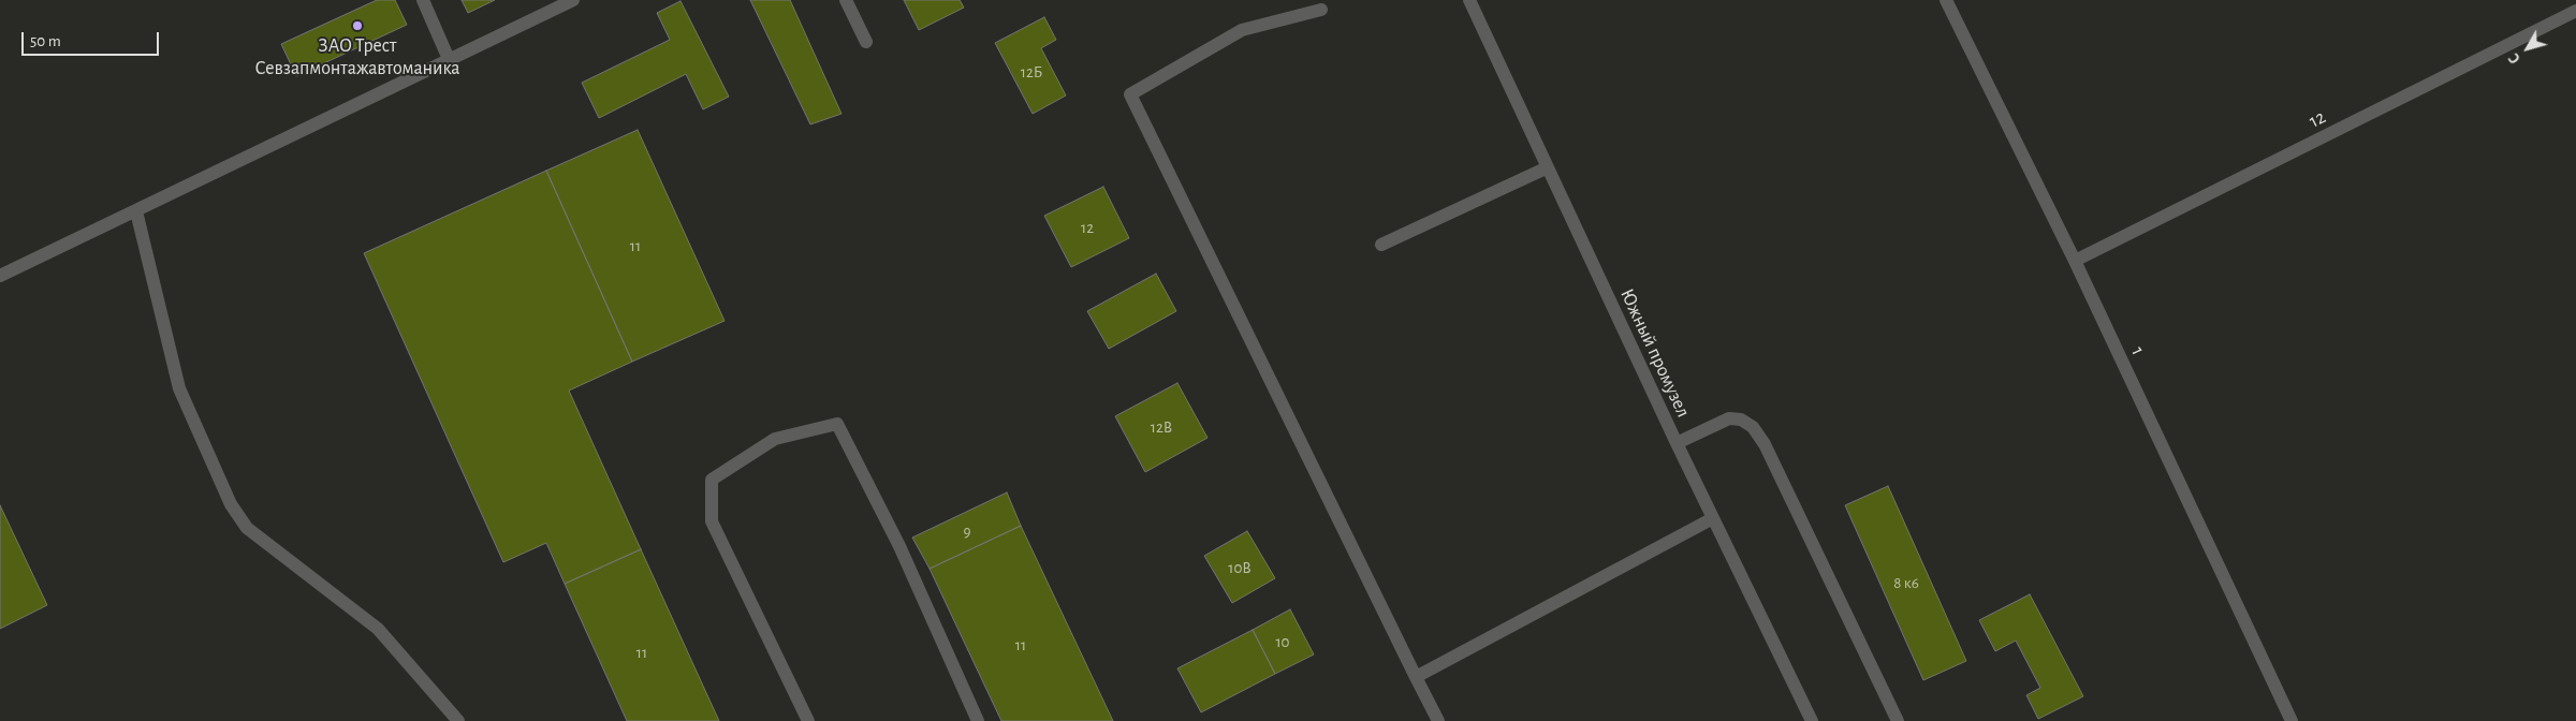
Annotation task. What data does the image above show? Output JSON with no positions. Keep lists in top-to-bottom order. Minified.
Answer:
{"streets":{"street":["12","1","Южный промузел"]},"crossings":[["12","1"]],"places":["ЗАО Трест Севзапмонтажавтоманика"],"house_numbers":["12Б","12","11","12В","9","10В","8 к6","10","11","11"],"scale_bar":"50 m","north":"bottom left"}
